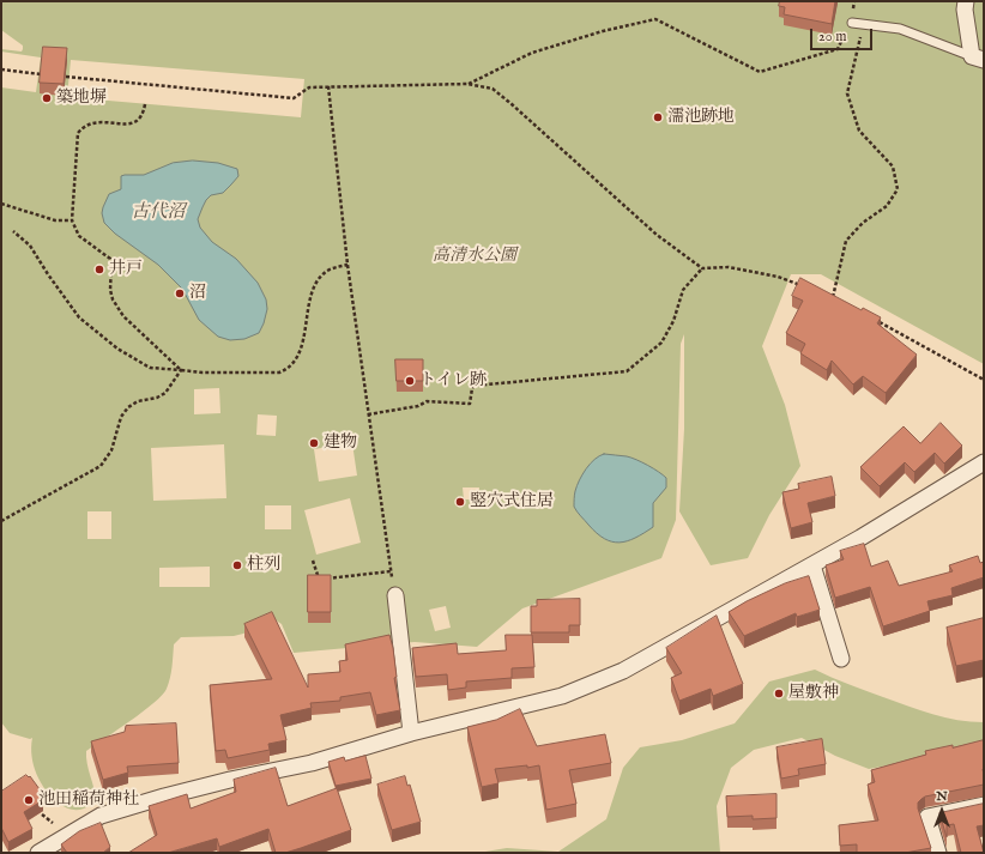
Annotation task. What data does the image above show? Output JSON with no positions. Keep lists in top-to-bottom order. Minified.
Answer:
{"water":["古代沼"],"parks":["高清水公園"],"places":["築地塀","濡池跡地","井戸","沼","トイレ跡","建物","竪穴式住居","柱列","屋敷神","池田稲荷神社"],"scale_bar":"20 m","north":"top"}
